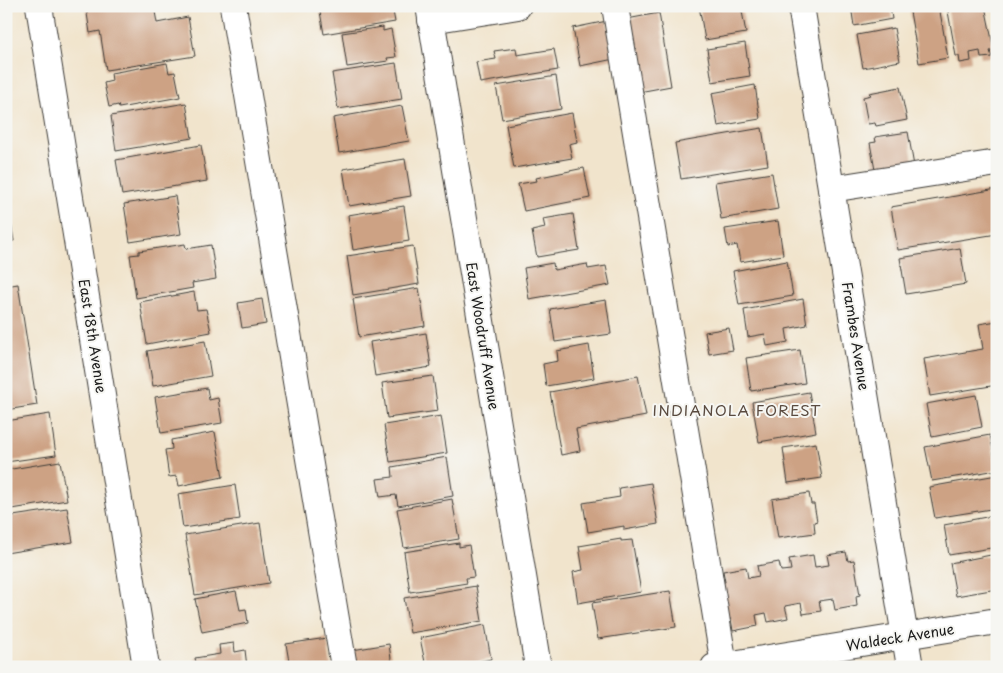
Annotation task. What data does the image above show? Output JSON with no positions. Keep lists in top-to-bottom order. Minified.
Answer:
{"streets":{"street":["East 18th Avenue","East Woodruff Avenue","Frambes Avenue","Waldeck Avenue"]},"crossings":[["Frambes Avenue","Waldeck Avenue"]],"districts":["INDIANOLA FOREST"]}
